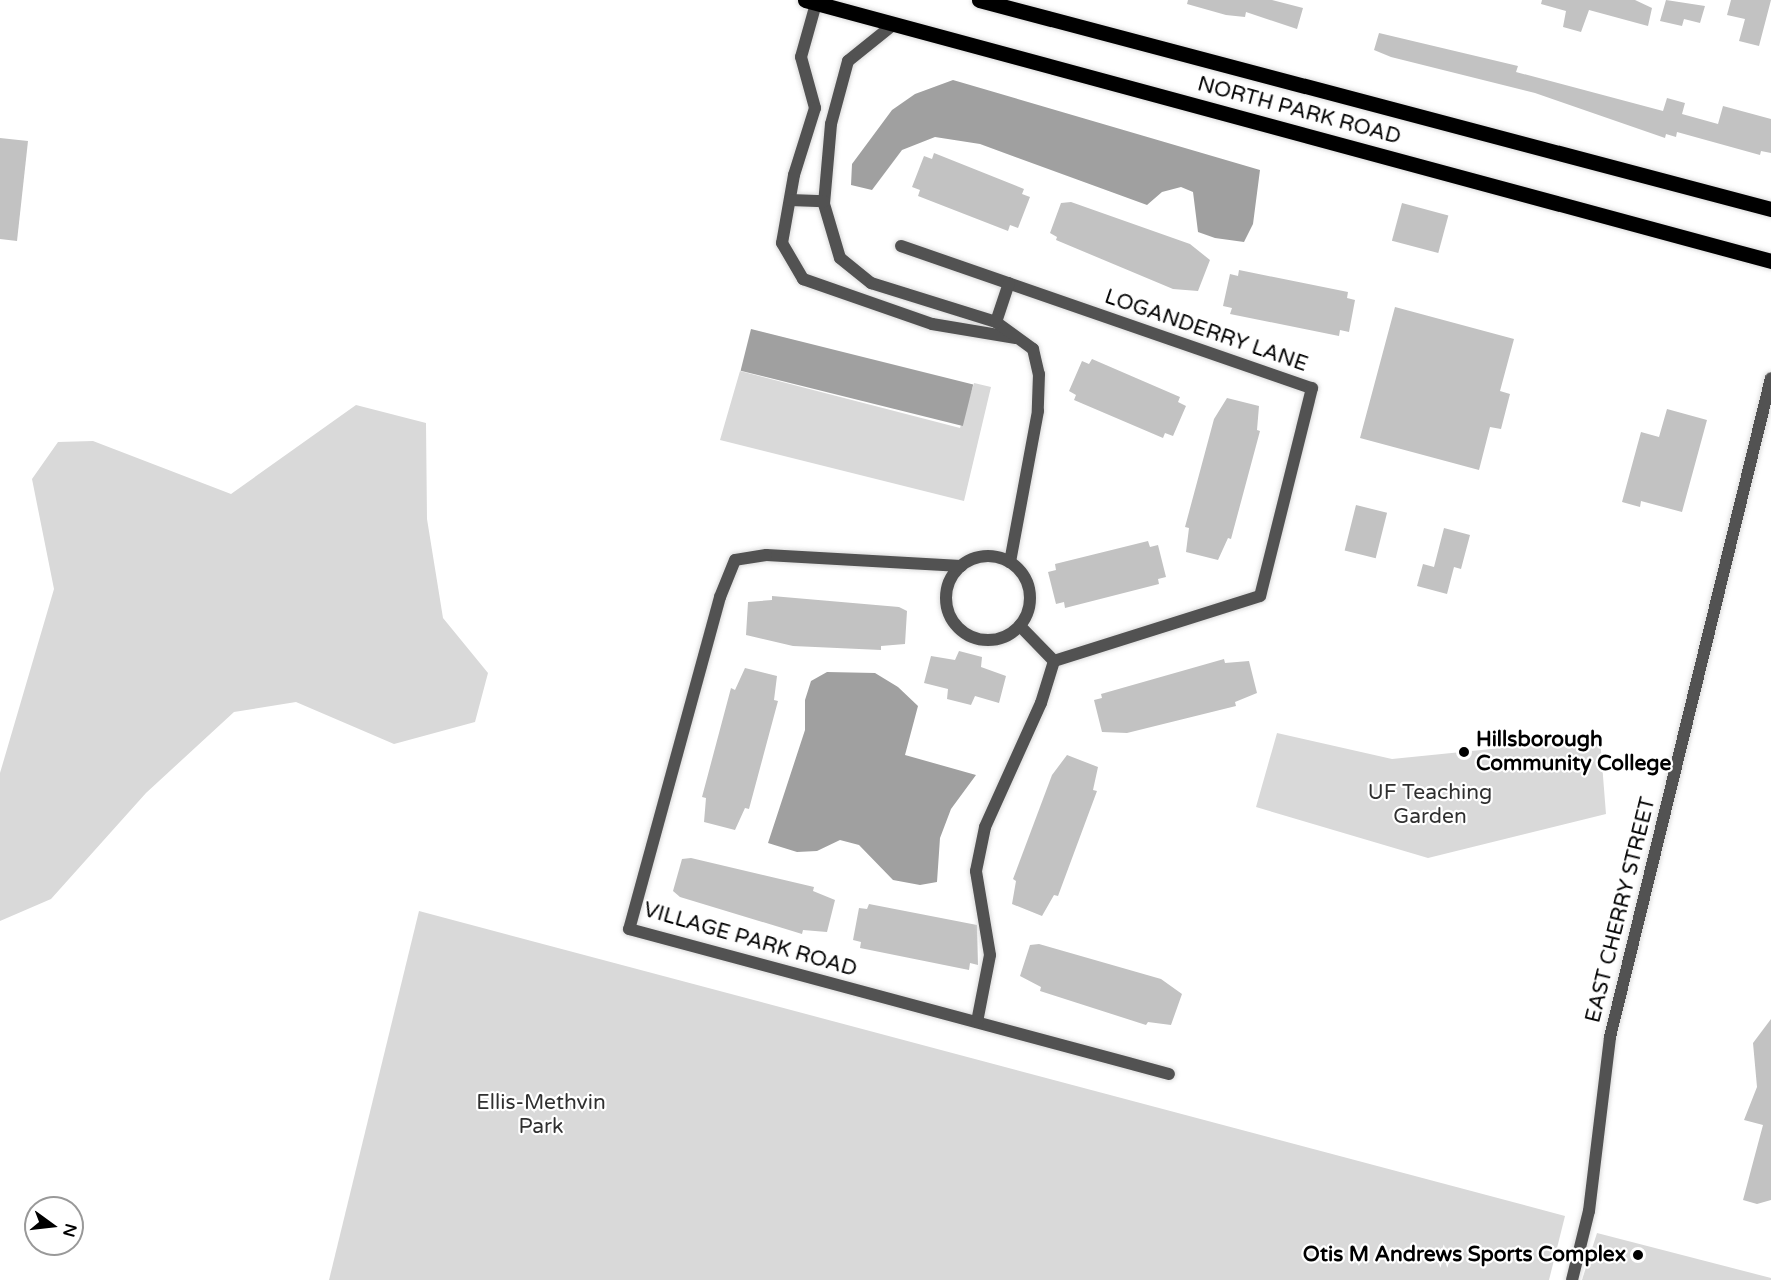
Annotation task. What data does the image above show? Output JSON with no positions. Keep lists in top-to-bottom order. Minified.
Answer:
{"streets":{"main road":["NORTH PARK ROAD"],"street":["LOGANDERRY LANE","EAST CHERRY STREET","VILLAGE PARK ROAD"]},"parks":["UF Teaching Garden","Ellis-Methvin Park"],"places":["Hillsborough Community College","Otis M Andrews Sports Complex"],"north":"right"}
